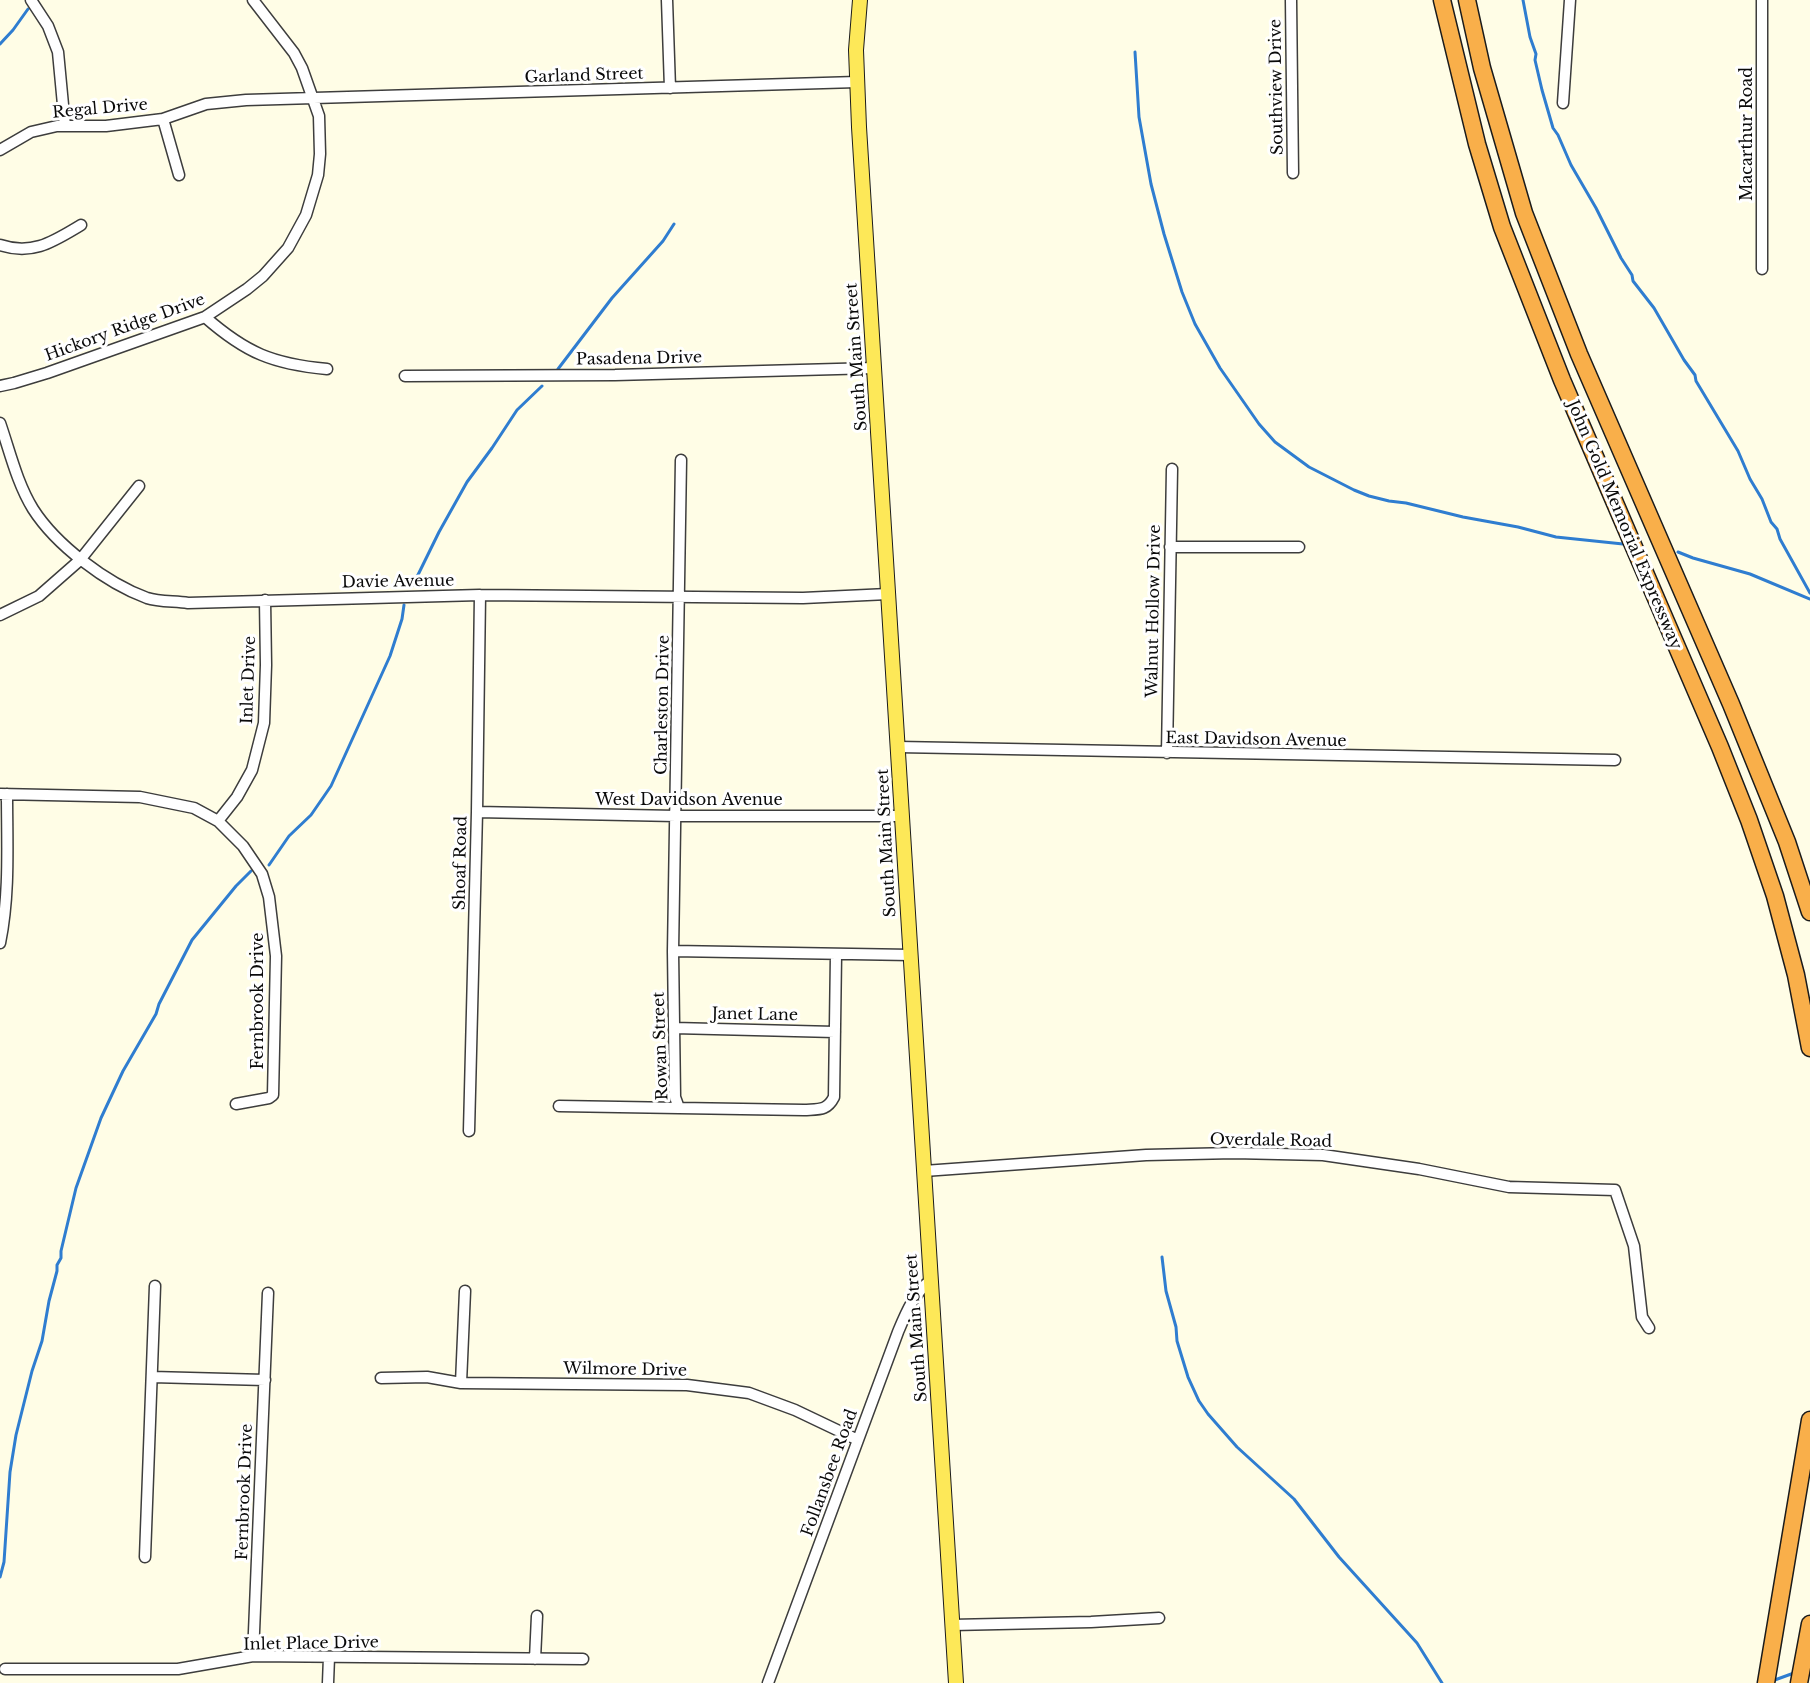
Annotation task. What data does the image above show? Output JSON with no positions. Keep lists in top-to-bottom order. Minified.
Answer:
{"streets":{"highway":["John Gold Memorial Expressway"],"main road":["South Main Street"],"street":["Garland Street","Southview Drive","Regal Drive","Macarthur Road","Hickory Ridge Drive","Pasadena Drive","Davie Avenue","Walnut Hollow Drive","Inlet Drive","Charleston Drive","East Davidson Avenue","West Davidson Avenue","Shoaf Road","Fernbrook Drive","Janet Lane","Rowan Street","Overdale Road","Wilmore Drive","Follansbee Road","Inlet Place Drive"]},"crossings":[["Garland Street","Regal Drive"],["Garland Street","Hickory Ridge Drive"],["Garland Street","South Main Street"],["Regal Drive","Hickory Ridge Drive"],["South Main Street","Pasadena Drive"],["South Main Street","Davie Avenue"],["South Main Street","East Davidson Avenue"],["South Main Street","West Davidson Avenue"],["South Main Street","Overdale Road"],["South Main Street","Follansbee Road"],["Davie Avenue","Inlet Drive"],["Davie Avenue","Charleston Drive"],["Davie Avenue","Shoaf Road"],["Walnut Hollow Drive","East Davidson Avenue"],["Inlet Drive","Fernbrook Drive"],["Charleston Drive","West Davidson Avenue"],["Charleston Drive","Rowan Street"],["West Davidson Avenue","Shoaf Road"],["Fernbrook Drive","Inlet Place Drive"],["Janet Lane","Rowan Street"],["Wilmore Drive","Follansbee Road"]]}
